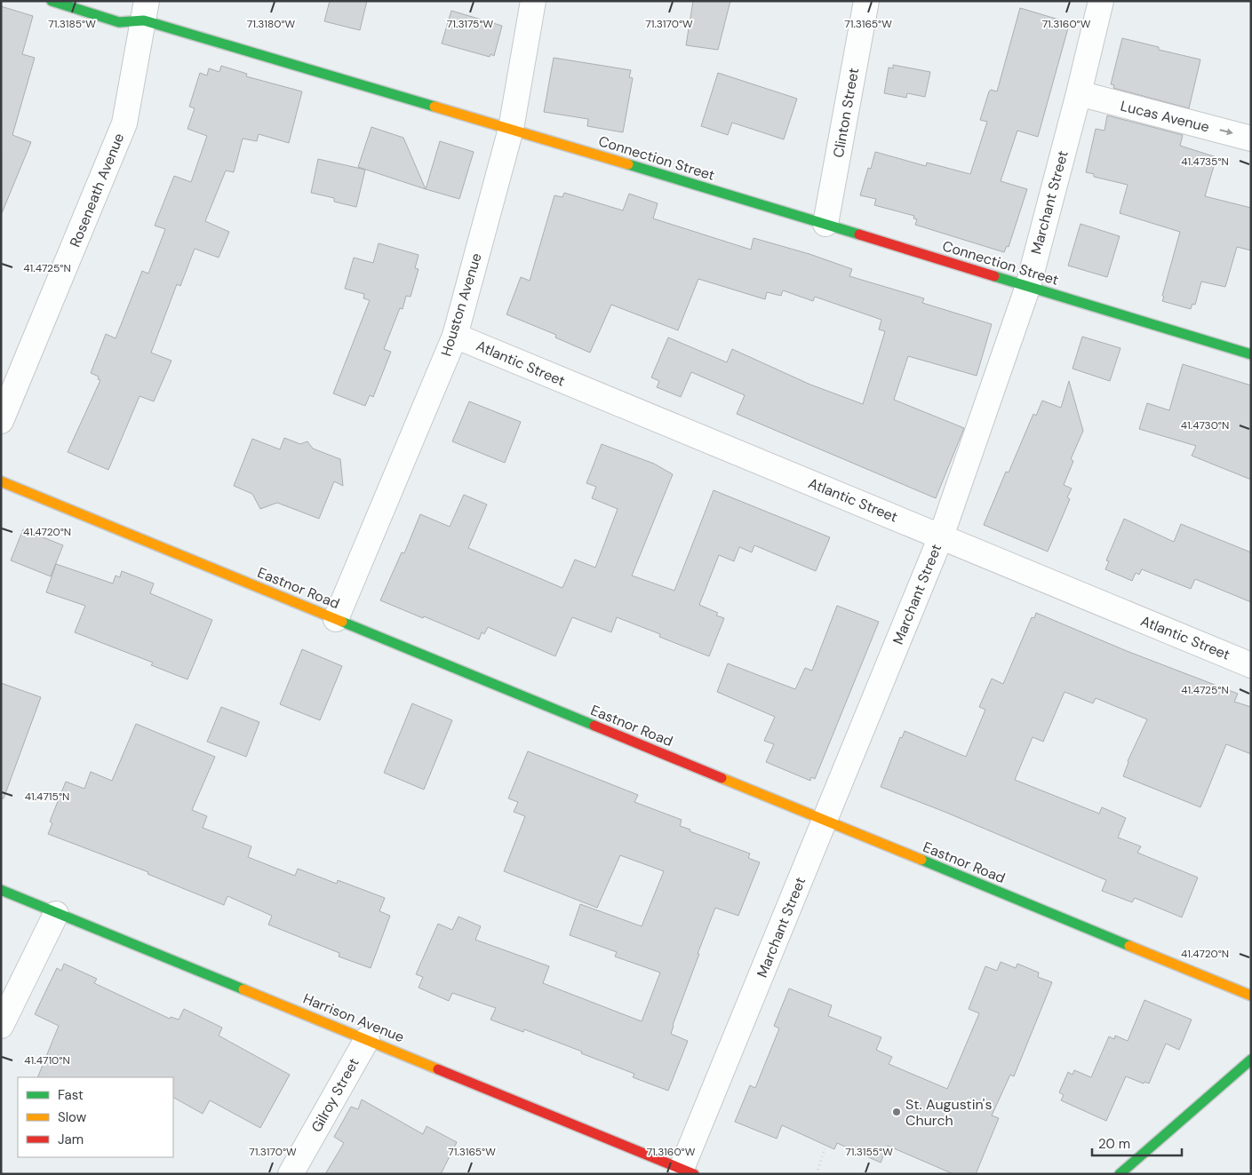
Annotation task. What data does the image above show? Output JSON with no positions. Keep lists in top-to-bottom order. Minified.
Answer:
{"streets":{"street":["Clinton Street","Lucas Avenue","Connection Street","Roseneath Avenue","Marchant Street","Houston Avenue","Atlantic Street","Eastnor Road","Harrison Avenue","Gilroy Street"]},"crossings":[["Clinton Street","Connection Street"],["Lucas Avenue","Marchant Street"],["Connection Street","Roseneath Avenue"],["Connection Street","Marchant Street"],["Connection Street","Houston Avenue"],["Marchant Street","Atlantic Street"],["Marchant Street","Eastnor Road"],["Marchant Street","Harrison Avenue"],["Houston Avenue","Atlantic Street"],["Houston Avenue","Eastnor Road"],["Harrison Avenue","Gilroy Street"]],"one_way":["Lucas Avenue"],"places":["St. Augustin's Church"],"legend":["Fast","Slow","Jam"],"scale_bar":"20 m","coordinates":["71.3180°W","71.3185°W","71.3175°W","71.3170°W","71.3165°W","71.3160°W","41.4735°N","41.4725°N","41.4730°N","41.4720°N","41.4715°N","41.4710°N","71.3155°W"]}
